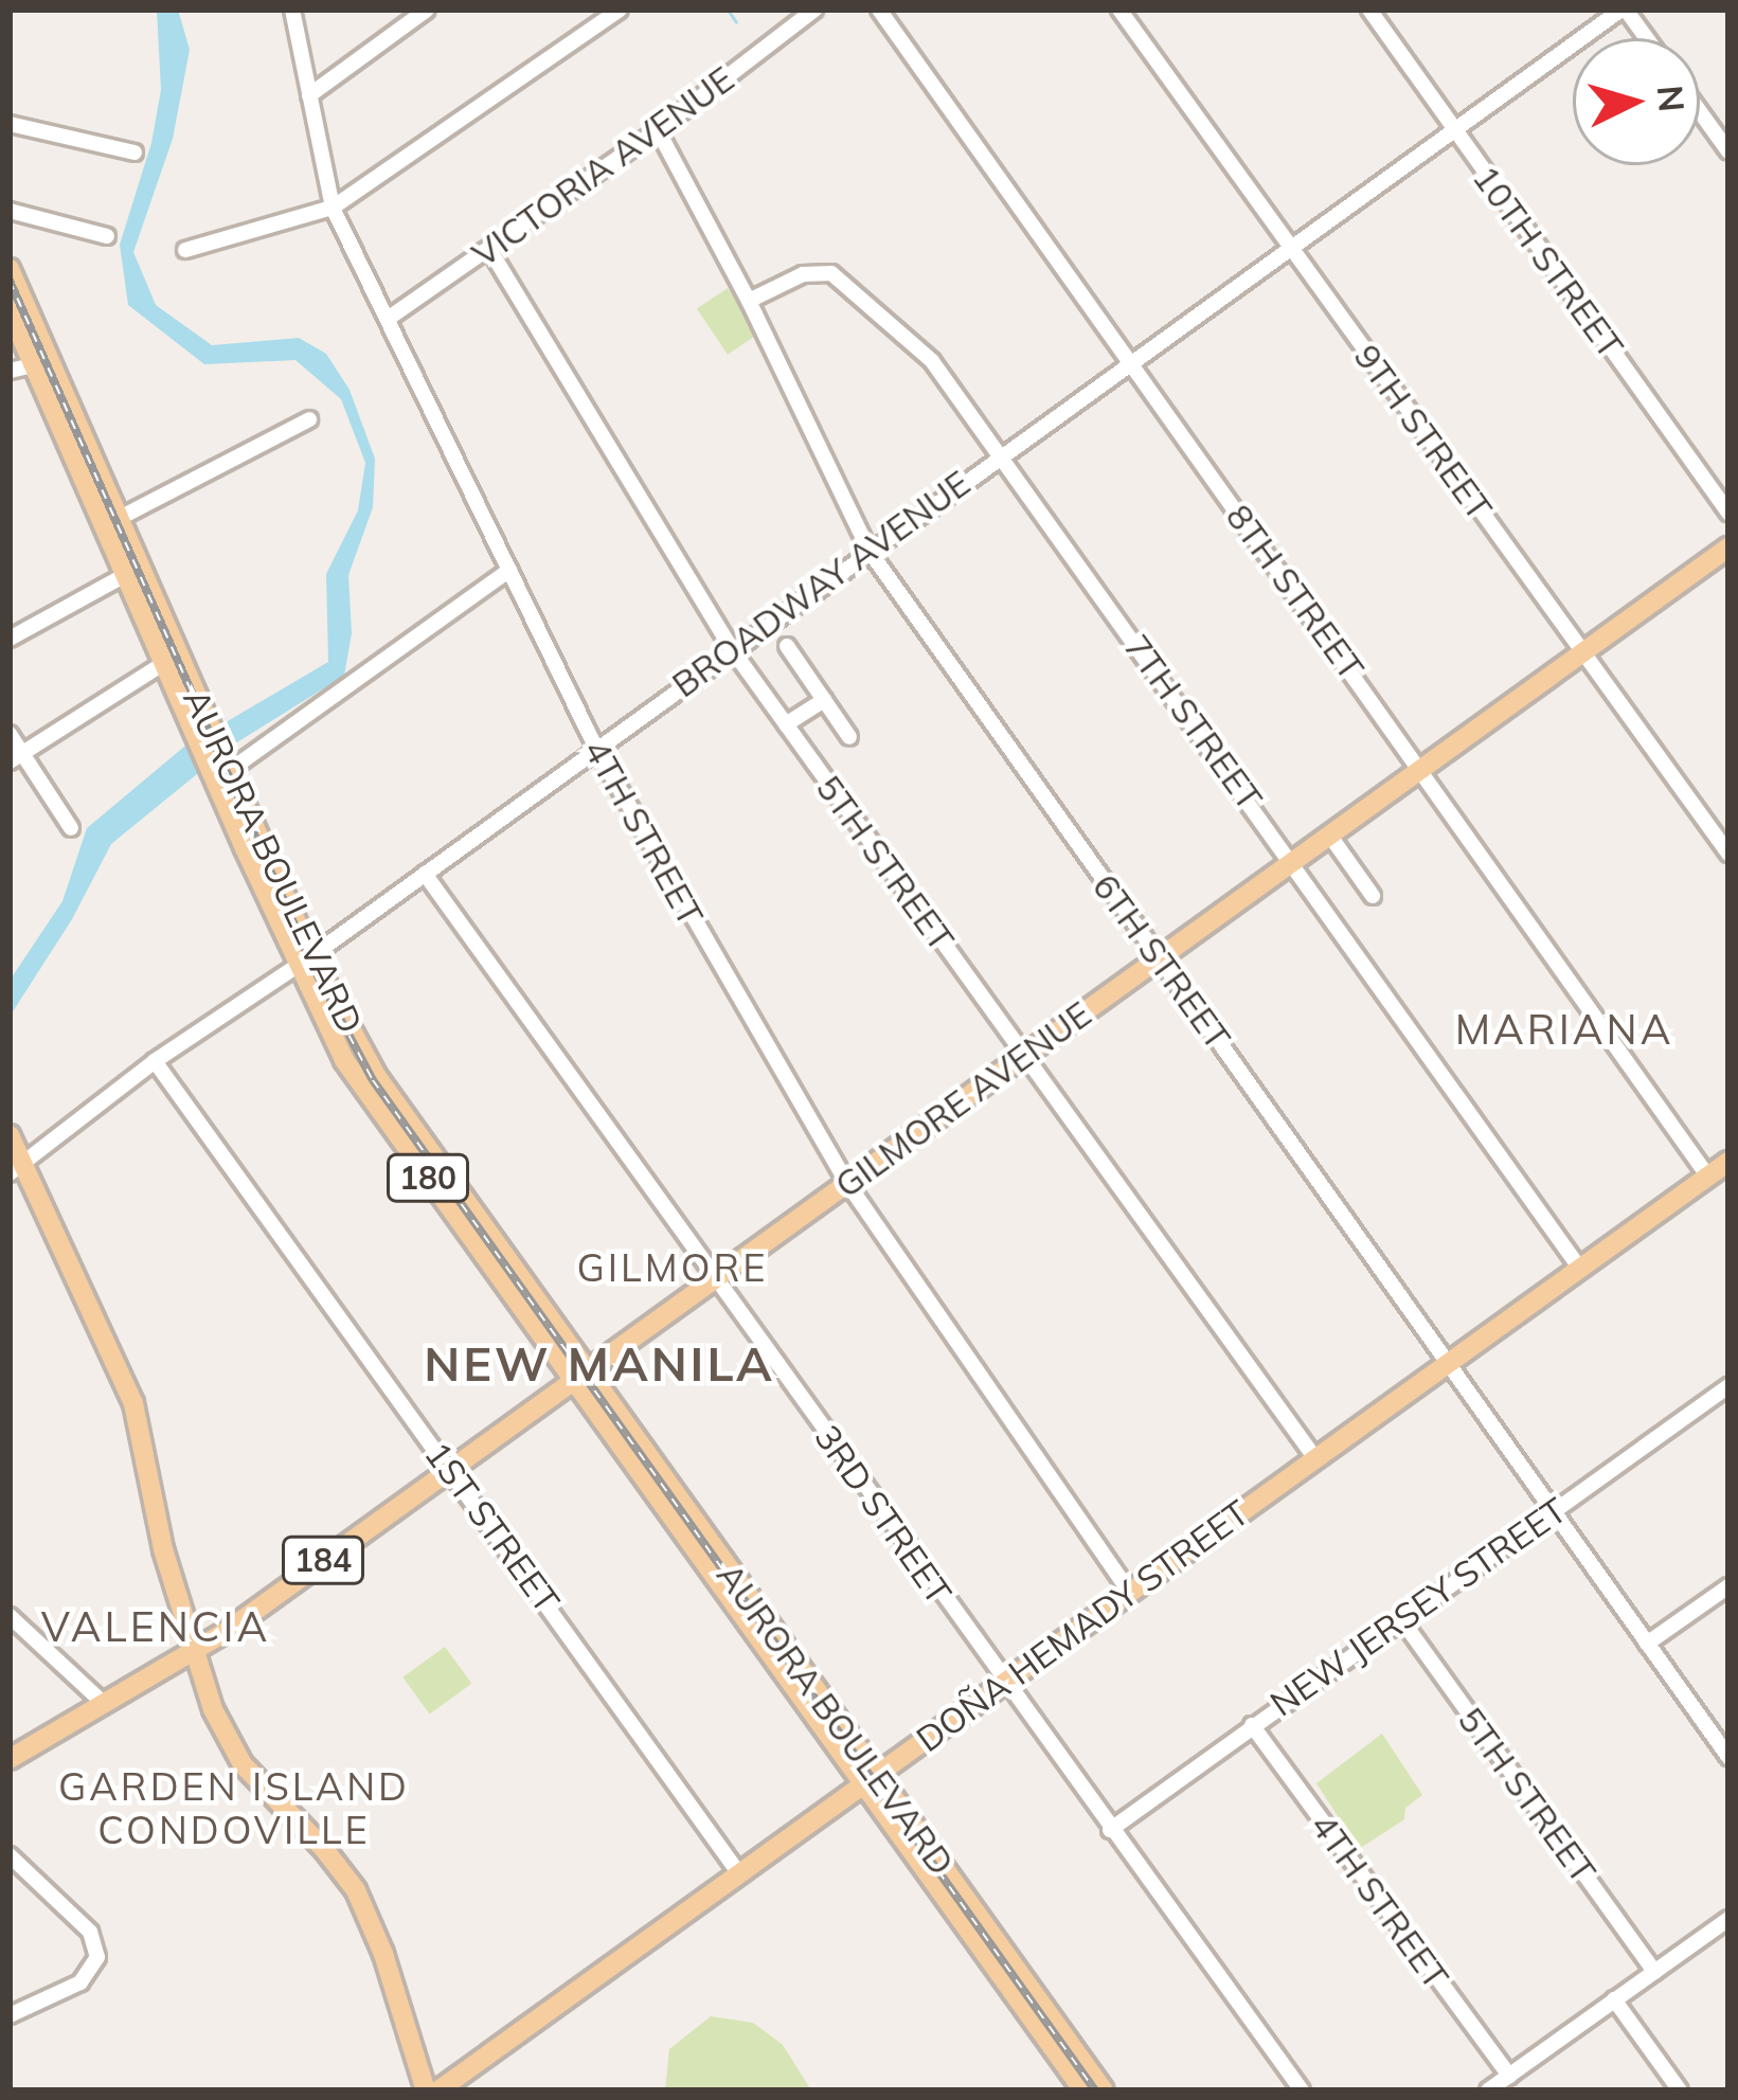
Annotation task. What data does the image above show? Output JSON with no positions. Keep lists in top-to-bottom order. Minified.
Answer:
{"streets":{"main road":["AURORA BOULEVARD","GILMORE AVENUE","180","184","DOÑA HEMADY STREET"],"street":["VICTORIA AVENUE","10TH STREET","9TH STREET","BROADWAY AVENUE","8TH STREET","7TH STREET","4TH STREET","5TH STREET","6TH STREET","3RD STREET","1ST STREET","NEW JERSEY STREET"]},"crossings":[["VICTORIA AVENUE","4TH STREET"],["VICTORIA AVENUE","5TH STREET"],["VICTORIA AVENUE","6TH STREET"],["10TH STREET","BROADWAY AVENUE"],["9TH STREET","BROADWAY AVENUE"],["9TH STREET","GILMORE AVENUE"],["BROADWAY AVENUE","8TH STREET"],["BROADWAY AVENUE","7TH STREET"],["BROADWAY AVENUE","4TH STREET"],["BROADWAY AVENUE","AURORA BOULEVARD"],["BROADWAY AVENUE","5TH STREET"],["BROADWAY AVENUE","6TH STREET"],["BROADWAY AVENUE","3RD STREET"],["BROADWAY AVENUE","1ST STREET"],["8TH STREET","GILMORE AVENUE"],["8TH STREET","DOÑA HEMADY STREET"],["7TH STREET","6TH STREET"],["7TH STREET","GILMORE AVENUE"],["7TH STREET","DOÑA HEMADY STREET"],["4TH STREET","GILMORE AVENUE"],["4TH STREET","NEW JERSEY STREET"],["4TH STREET","DOÑA HEMADY STREET"],["AURORA BOULEVARD","GILMORE AVENUE"],["AURORA BOULEVARD","DOÑA HEMADY STREET"],["5TH STREET","GILMORE AVENUE"],["5TH STREET","NEW JERSEY STREET"],["5TH STREET","DOÑA HEMADY STREET"],["6TH STREET","GILMORE AVENUE"],["6TH STREET","NEW JERSEY STREET"],["6TH STREET","DOÑA HEMADY STREET"],["GILMORE AVENUE","3RD STREET"],["GILMORE AVENUE","1ST STREET"],["GILMORE AVENUE","184"],["3RD STREET","NEW JERSEY STREET"],["3RD STREET","DOÑA HEMADY STREET"],["1ST STREET","DOÑA HEMADY STREET"]],"districts":["MARIANA","GILMORE","NEW MANILA","VALENCIA","GARDEN ISLAND CONDOVILLE"],"north":"right"}
